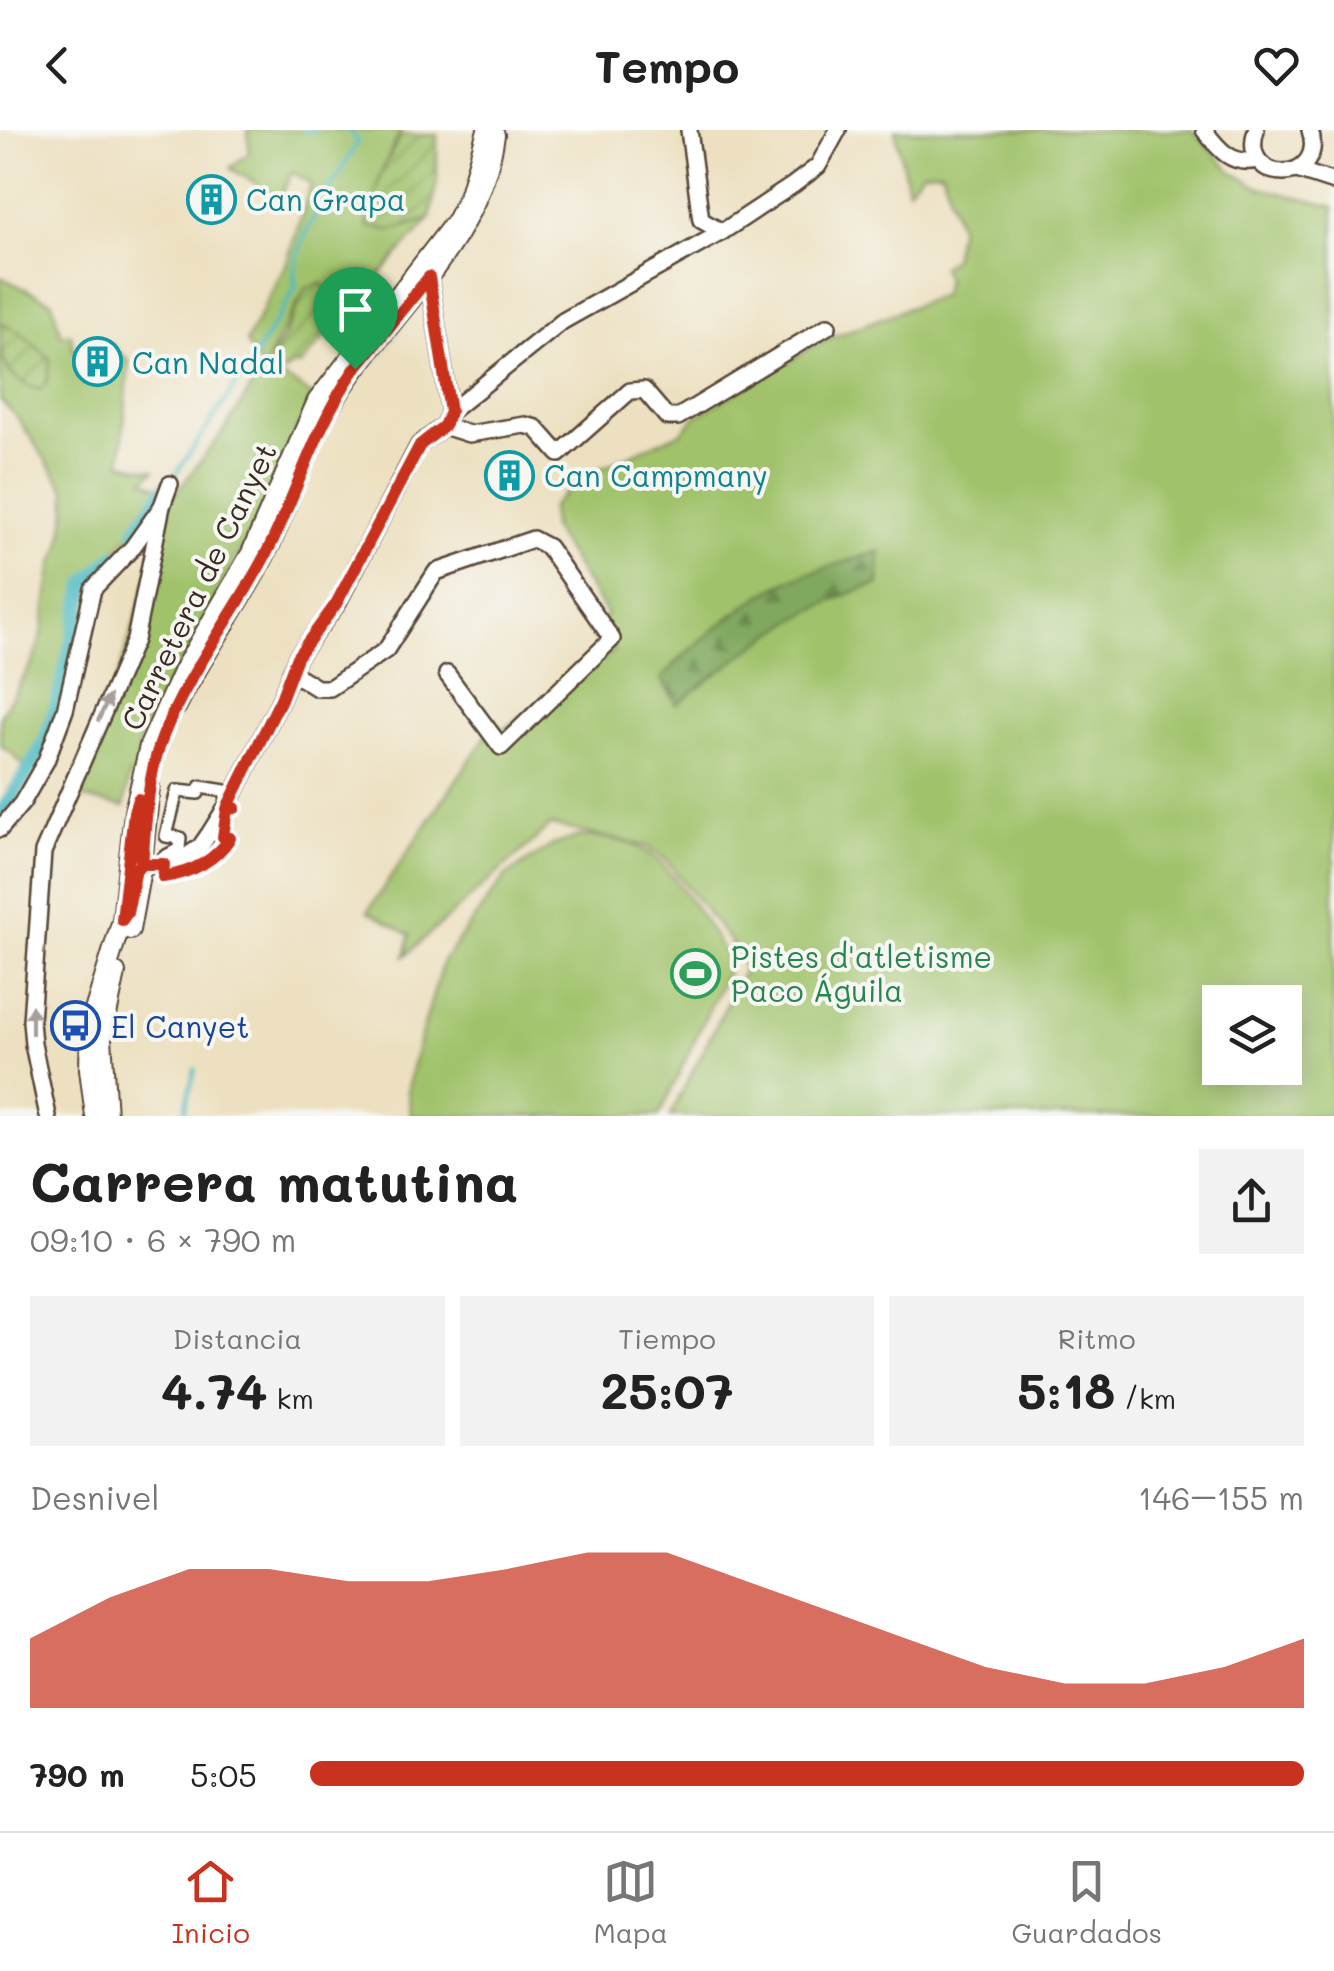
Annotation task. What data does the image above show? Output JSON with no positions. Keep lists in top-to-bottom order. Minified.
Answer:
{"streets":{"street":["Carretera de Canyet"]},"places":{"building":["Can Grapa","Can Nadal","Can Campmany"],"sports":["Pistes d'atletisme Paco Águila"],"bus stop":["El Canyet"]},"page":{"header":"Tempo","heading":["Carrera matutina","09:10 · 6 × 790 m"],"stats":[["Distancia","4.74 km"],["Tiempo","25:07"],["Ritmo","5:18 /km"]],"chart":["Desnivel","146–155 m"],"list":[{"name":"790 m","note":"5:05"}],"tabs":["Inicio","Mapa","Guardados"]}}
